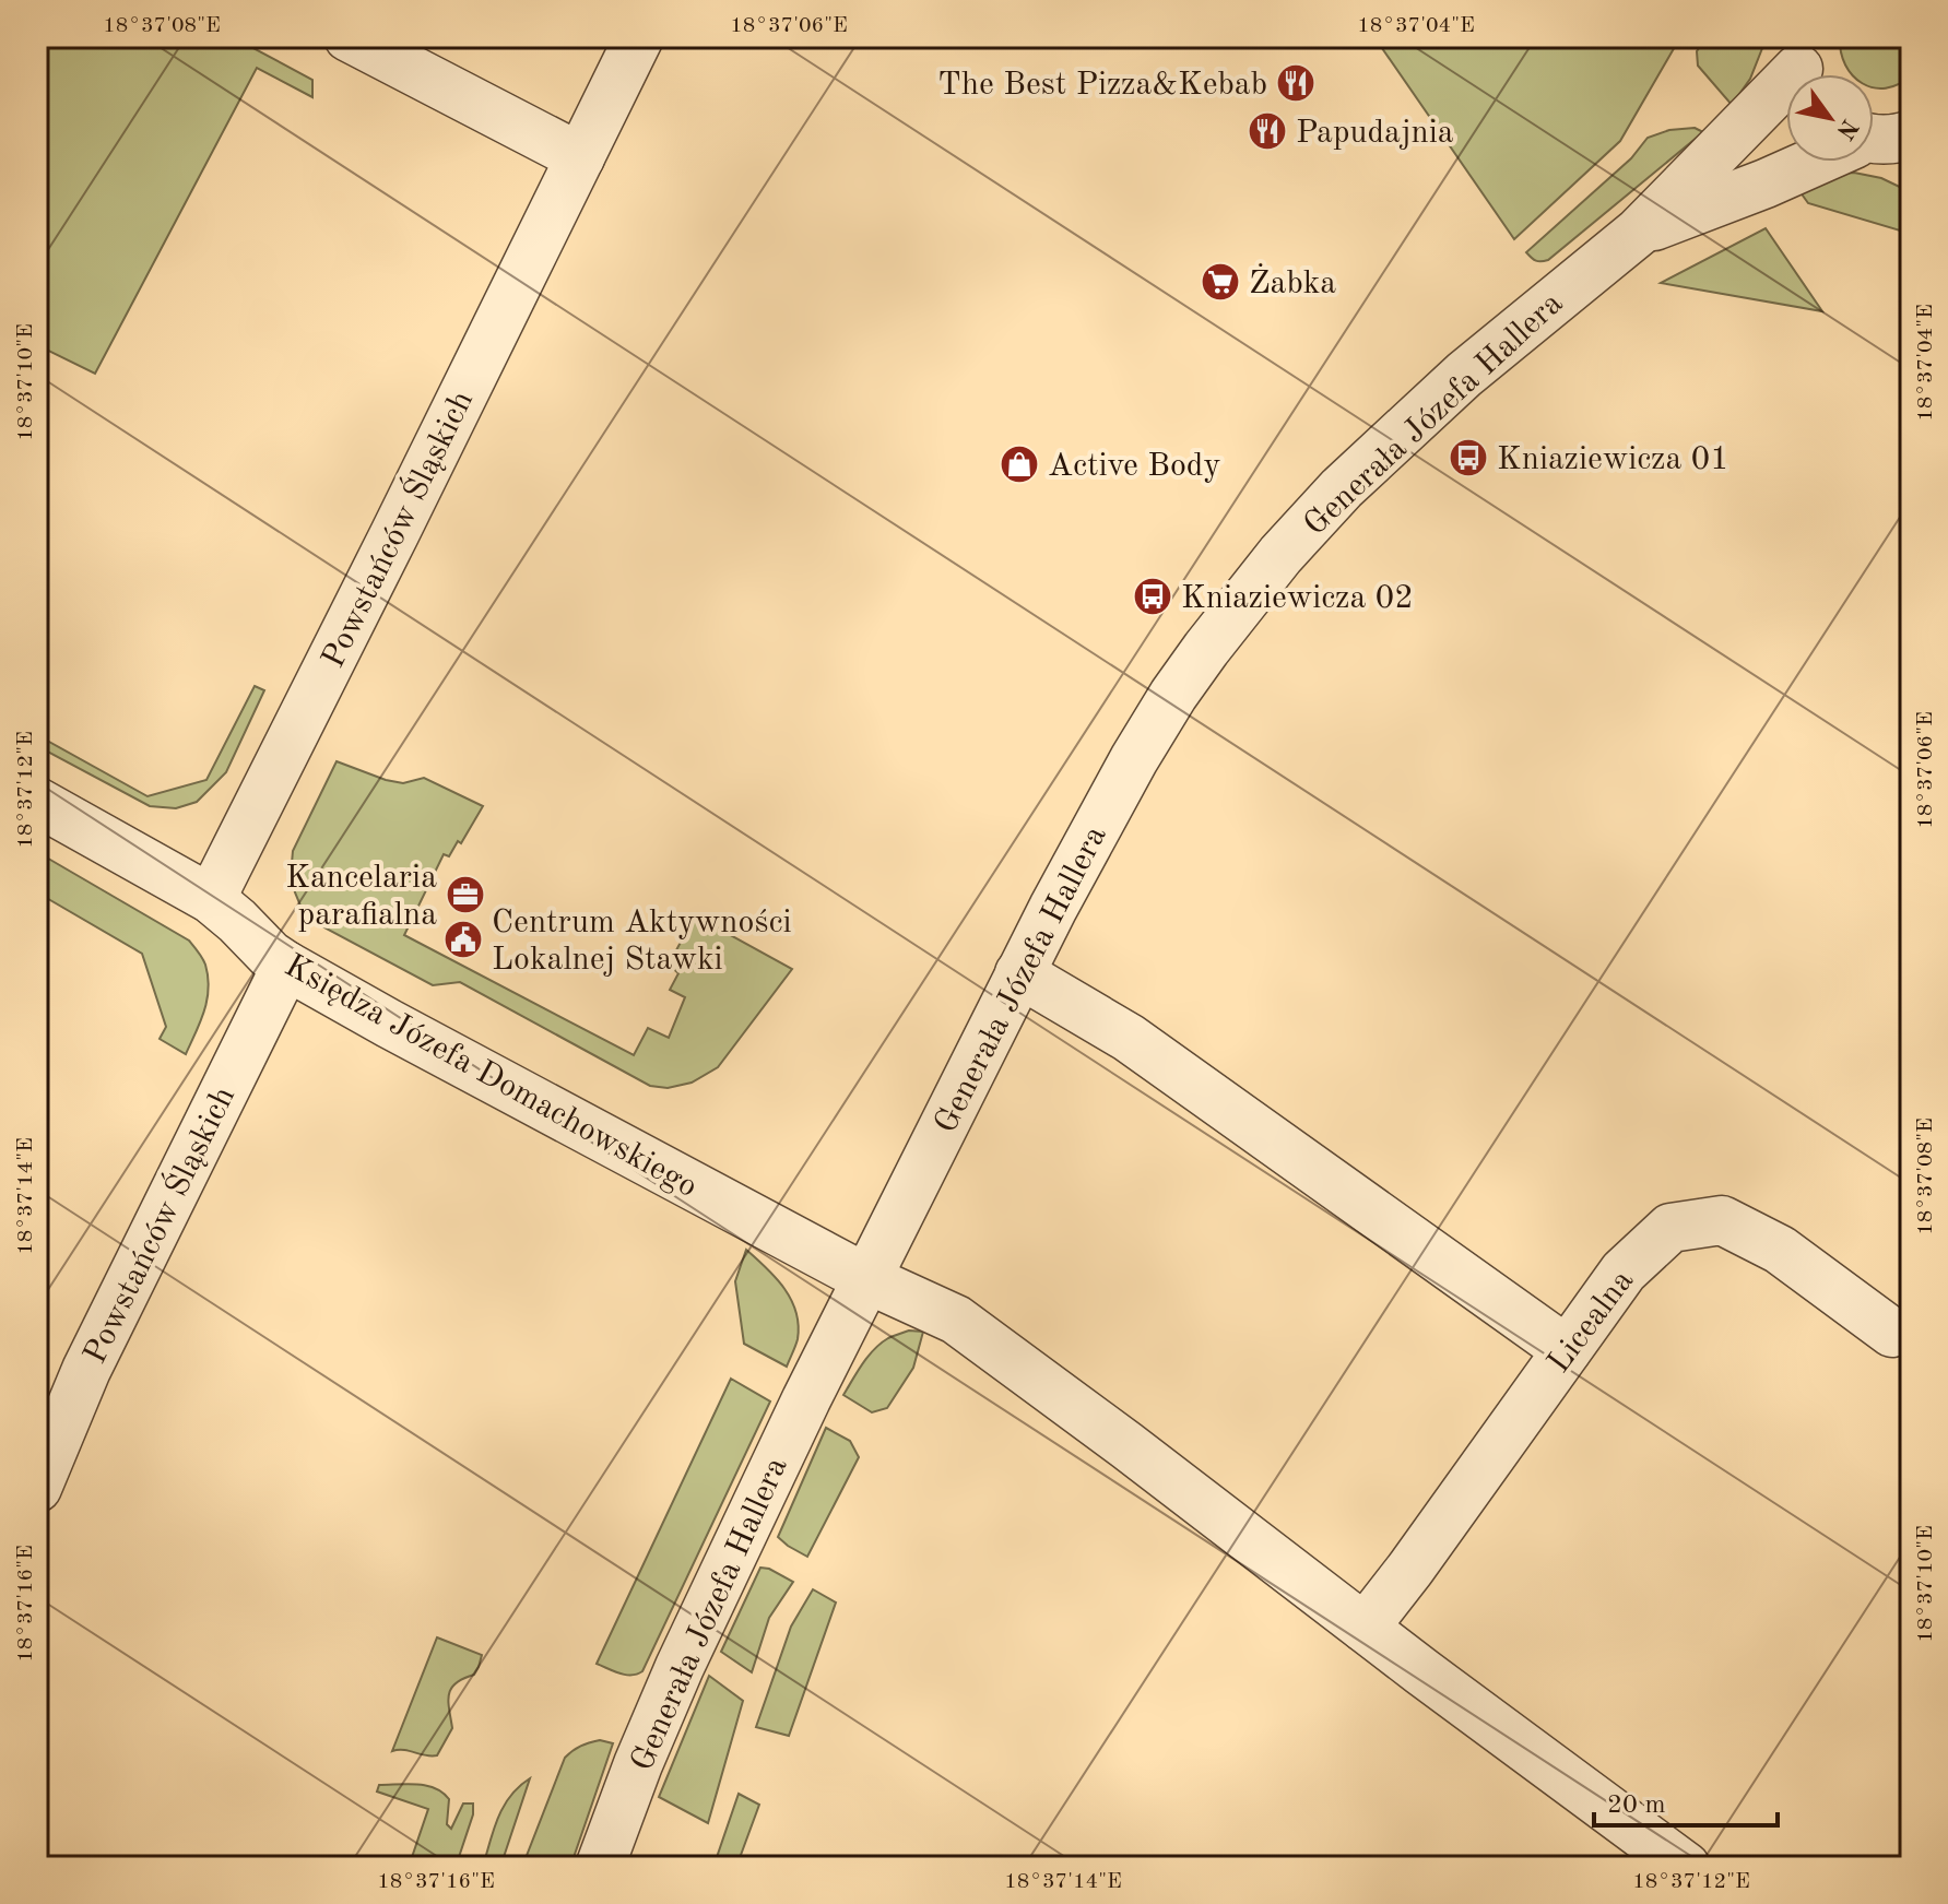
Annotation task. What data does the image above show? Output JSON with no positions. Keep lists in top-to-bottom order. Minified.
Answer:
{"streets":{"street":["Generała Józefa Hallera","Powstańców Śląskich","Księdza Józefa Domachowskiego","Licealna"]},"crossings":[["Generała Józefa Hallera","Księdza Józefa Domachowskiego"],["Powstańców Śląskich","Księdza Józefa Domachowskiego"]],"places":{"restaurant":["The Best Pizza&Kebab","Papudajnia"],"supermarket":["Żabka"],"bus stop":["Kniaziewicza 01","Kniaziewicza 02"],"shop":["Active Body"],"office":["Kancelaria parafialna"],"public building":["Centrum Aktywności Lokalnej Stawki"]},"scale_bar":"20 m","north":"bottom right","coordinates":["18°37'08\"E","18°37'06\"E","18°37'04\"E","18°37'10\"E","18°37'12\"E","18°37'14\"E","18°37'16\"E"]}
